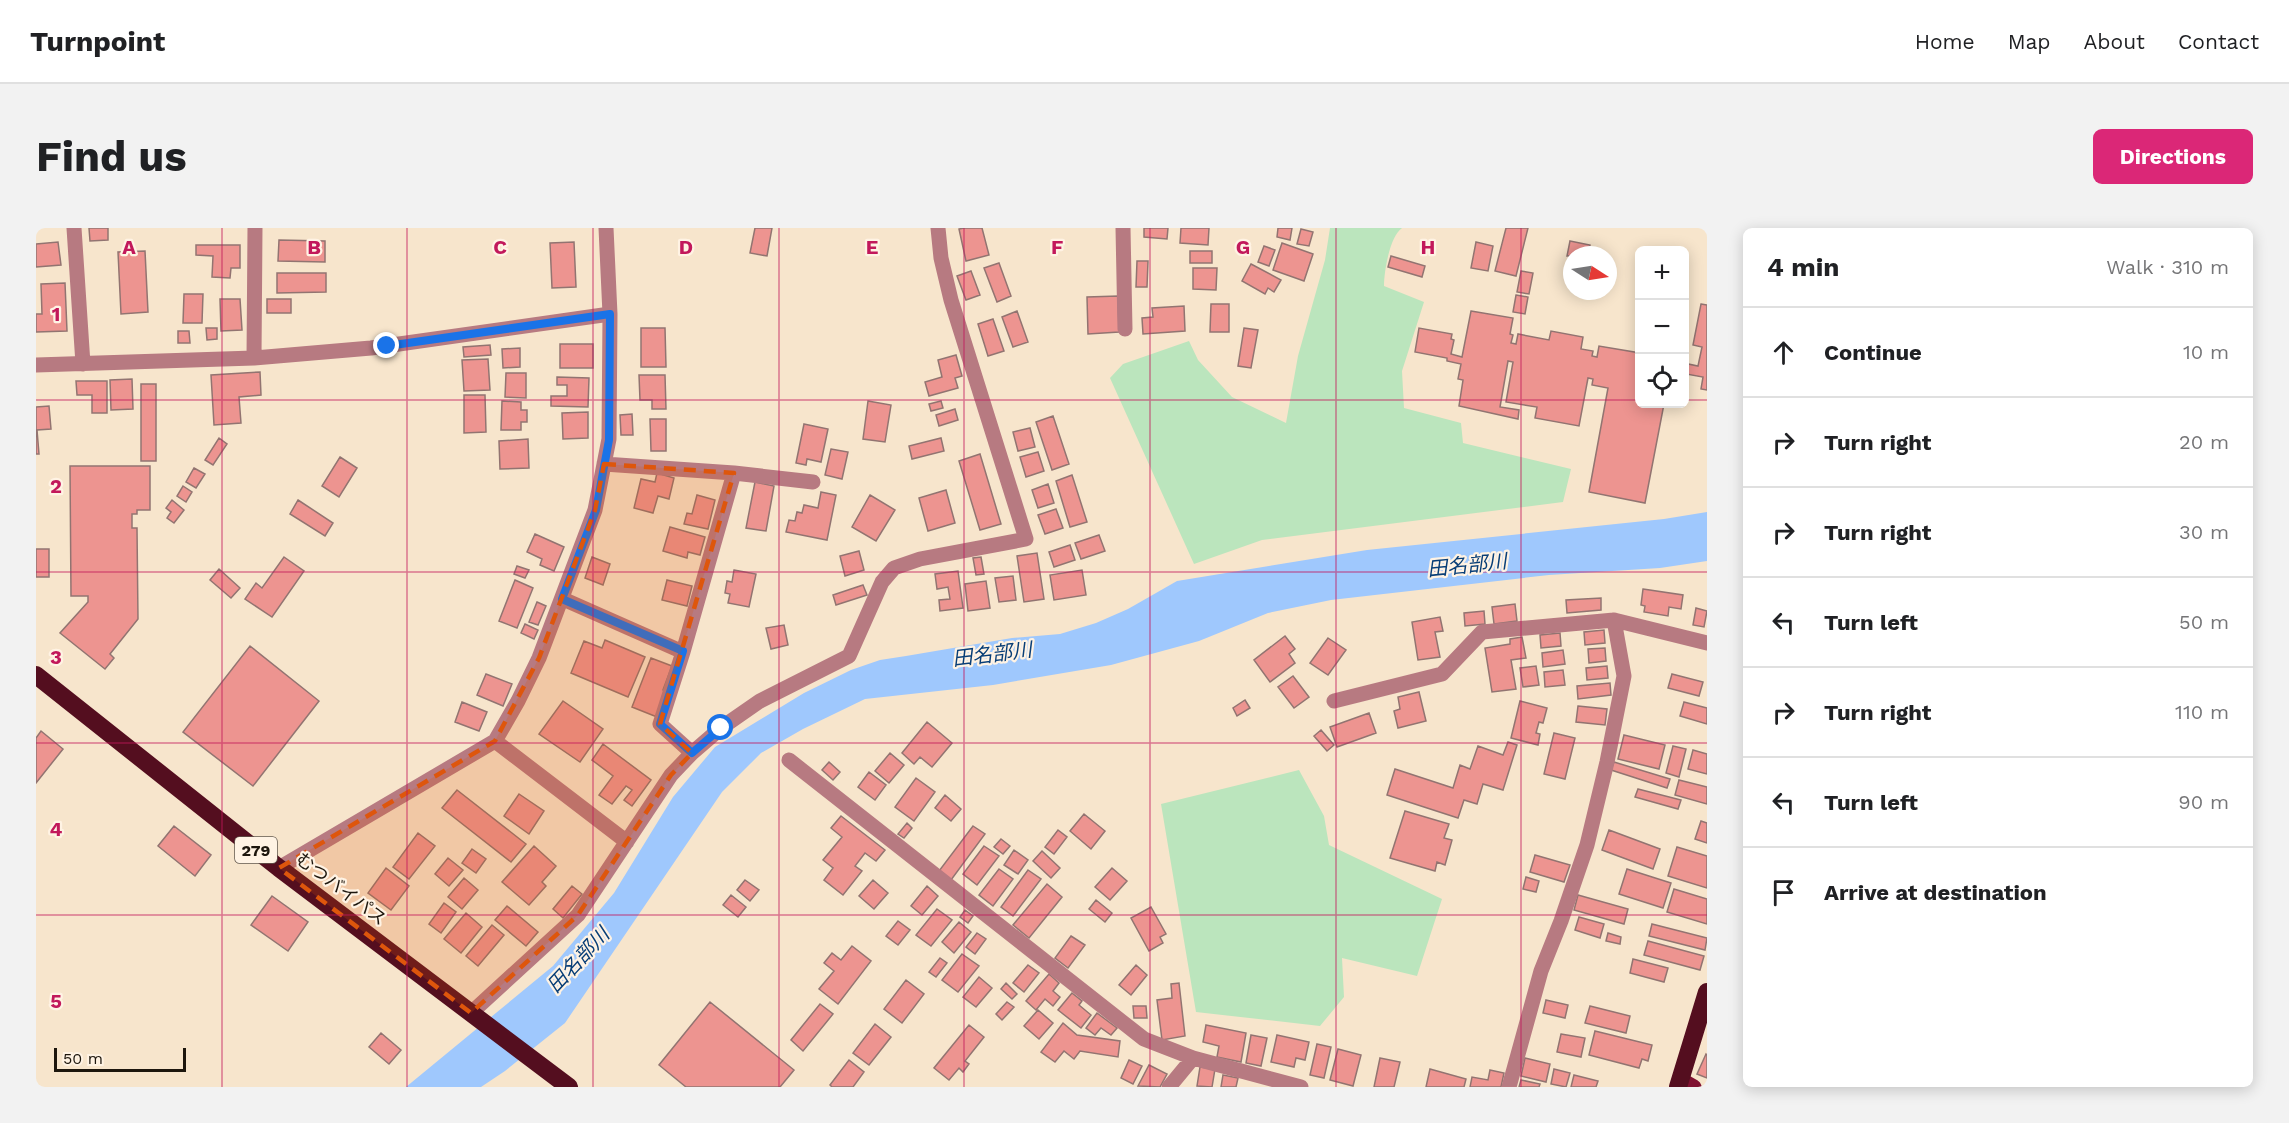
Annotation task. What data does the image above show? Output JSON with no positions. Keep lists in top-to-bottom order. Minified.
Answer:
{"streets":{"highway":["279","むつバイパス"]},"water":["田名部川"],"scale_bar":"50 m","north":"right","page":{"header":"Turnpoint","nav":["Home","Map","About","Contact"],"buttons":"Directions","title":"Find us","heading":["4 min","Walk · 310 m"],"map_buttons":["+","−"],"list":[["Continue","10 m"],["Turn right","20 m"],["Turn right","30 m"],["Turn left","50 m"],["Turn right","110 m"],["Turn left","90 m"],"Arrive at destination"],"scale":"50 m"},"grid":{"columns":["A","B","C","D","E","F","G","H"],"rows":["1","2","3","4","5"]}}
